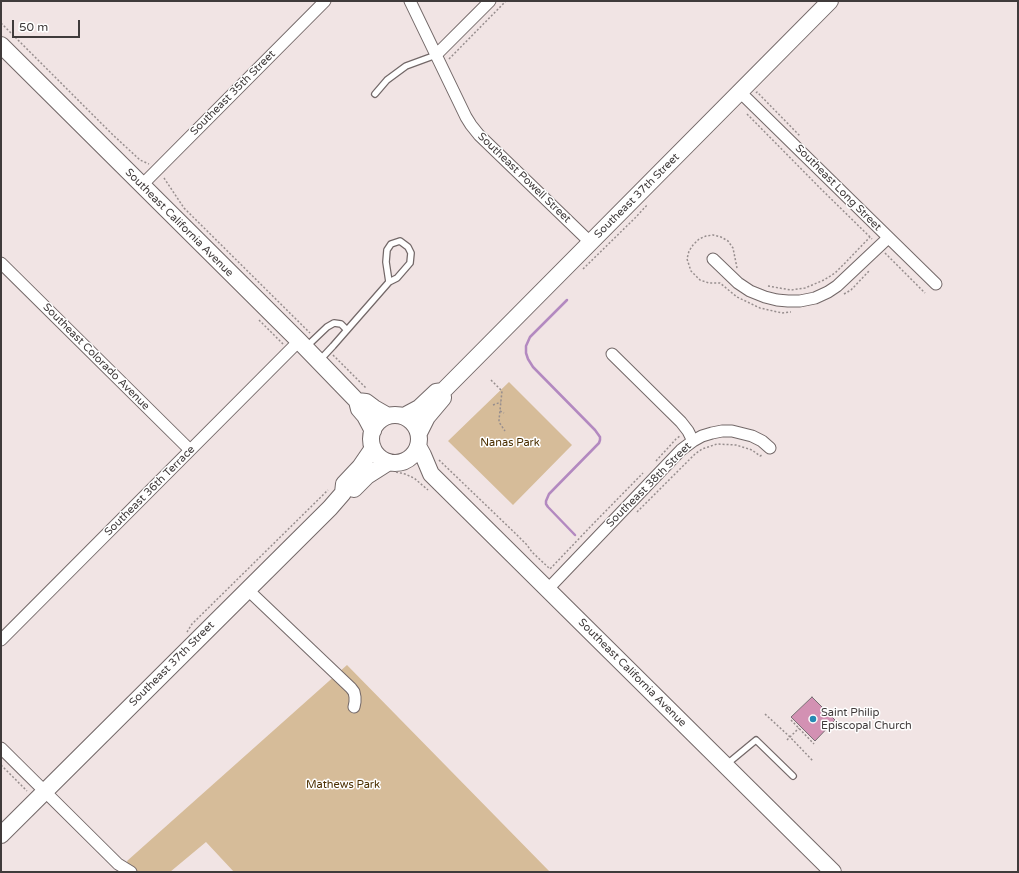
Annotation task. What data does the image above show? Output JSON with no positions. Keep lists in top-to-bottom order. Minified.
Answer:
{"streets":{"main road":["Southeast 37th Street","Southeast California Avenue"],"street":["Southeast 35th Street","Southeast Powell Street","Southeast Long Street","Southeast Colorado Avenue","Southeast 38th Street","Southeast 36th Terrace"]},"crossings":[["Southeast 35th Street","Southeast California Avenue"],["Southeast Powell Street","Southeast 37th Street"],["Southeast Long Street","Southeast 37th Street"],["Southeast 37th Street","Southeast California Avenue"],["Southeast California Avenue","Southeast 38th Street"],["Southeast California Avenue","Southeast 36th Terrace"],["Southeast Colorado Avenue","Southeast 36th Terrace"]],"parks":["Nanas Park","Mathews Park"],"places":["Saint Philip Episcopal Church"],"scale_bar":"50 m"}
